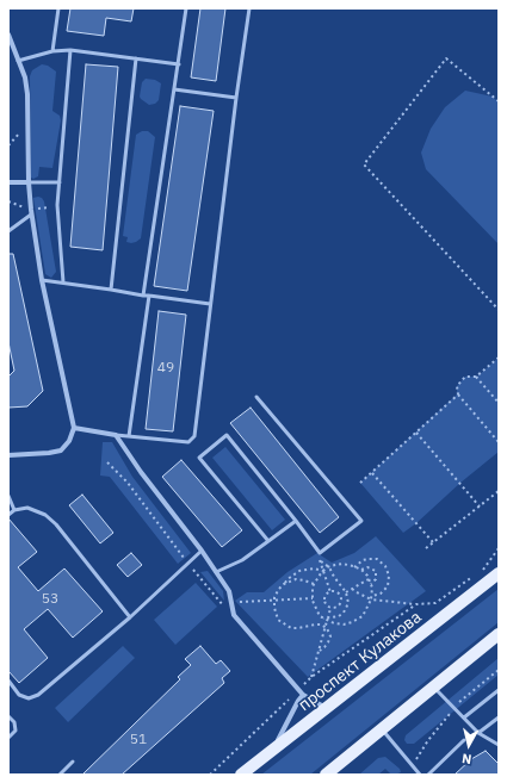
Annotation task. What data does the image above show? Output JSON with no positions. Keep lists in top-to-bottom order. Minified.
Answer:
{"streets":{"main road":["проспект Кулакова"]},"house_numbers":["49","53","51"],"north":"bottom"}
